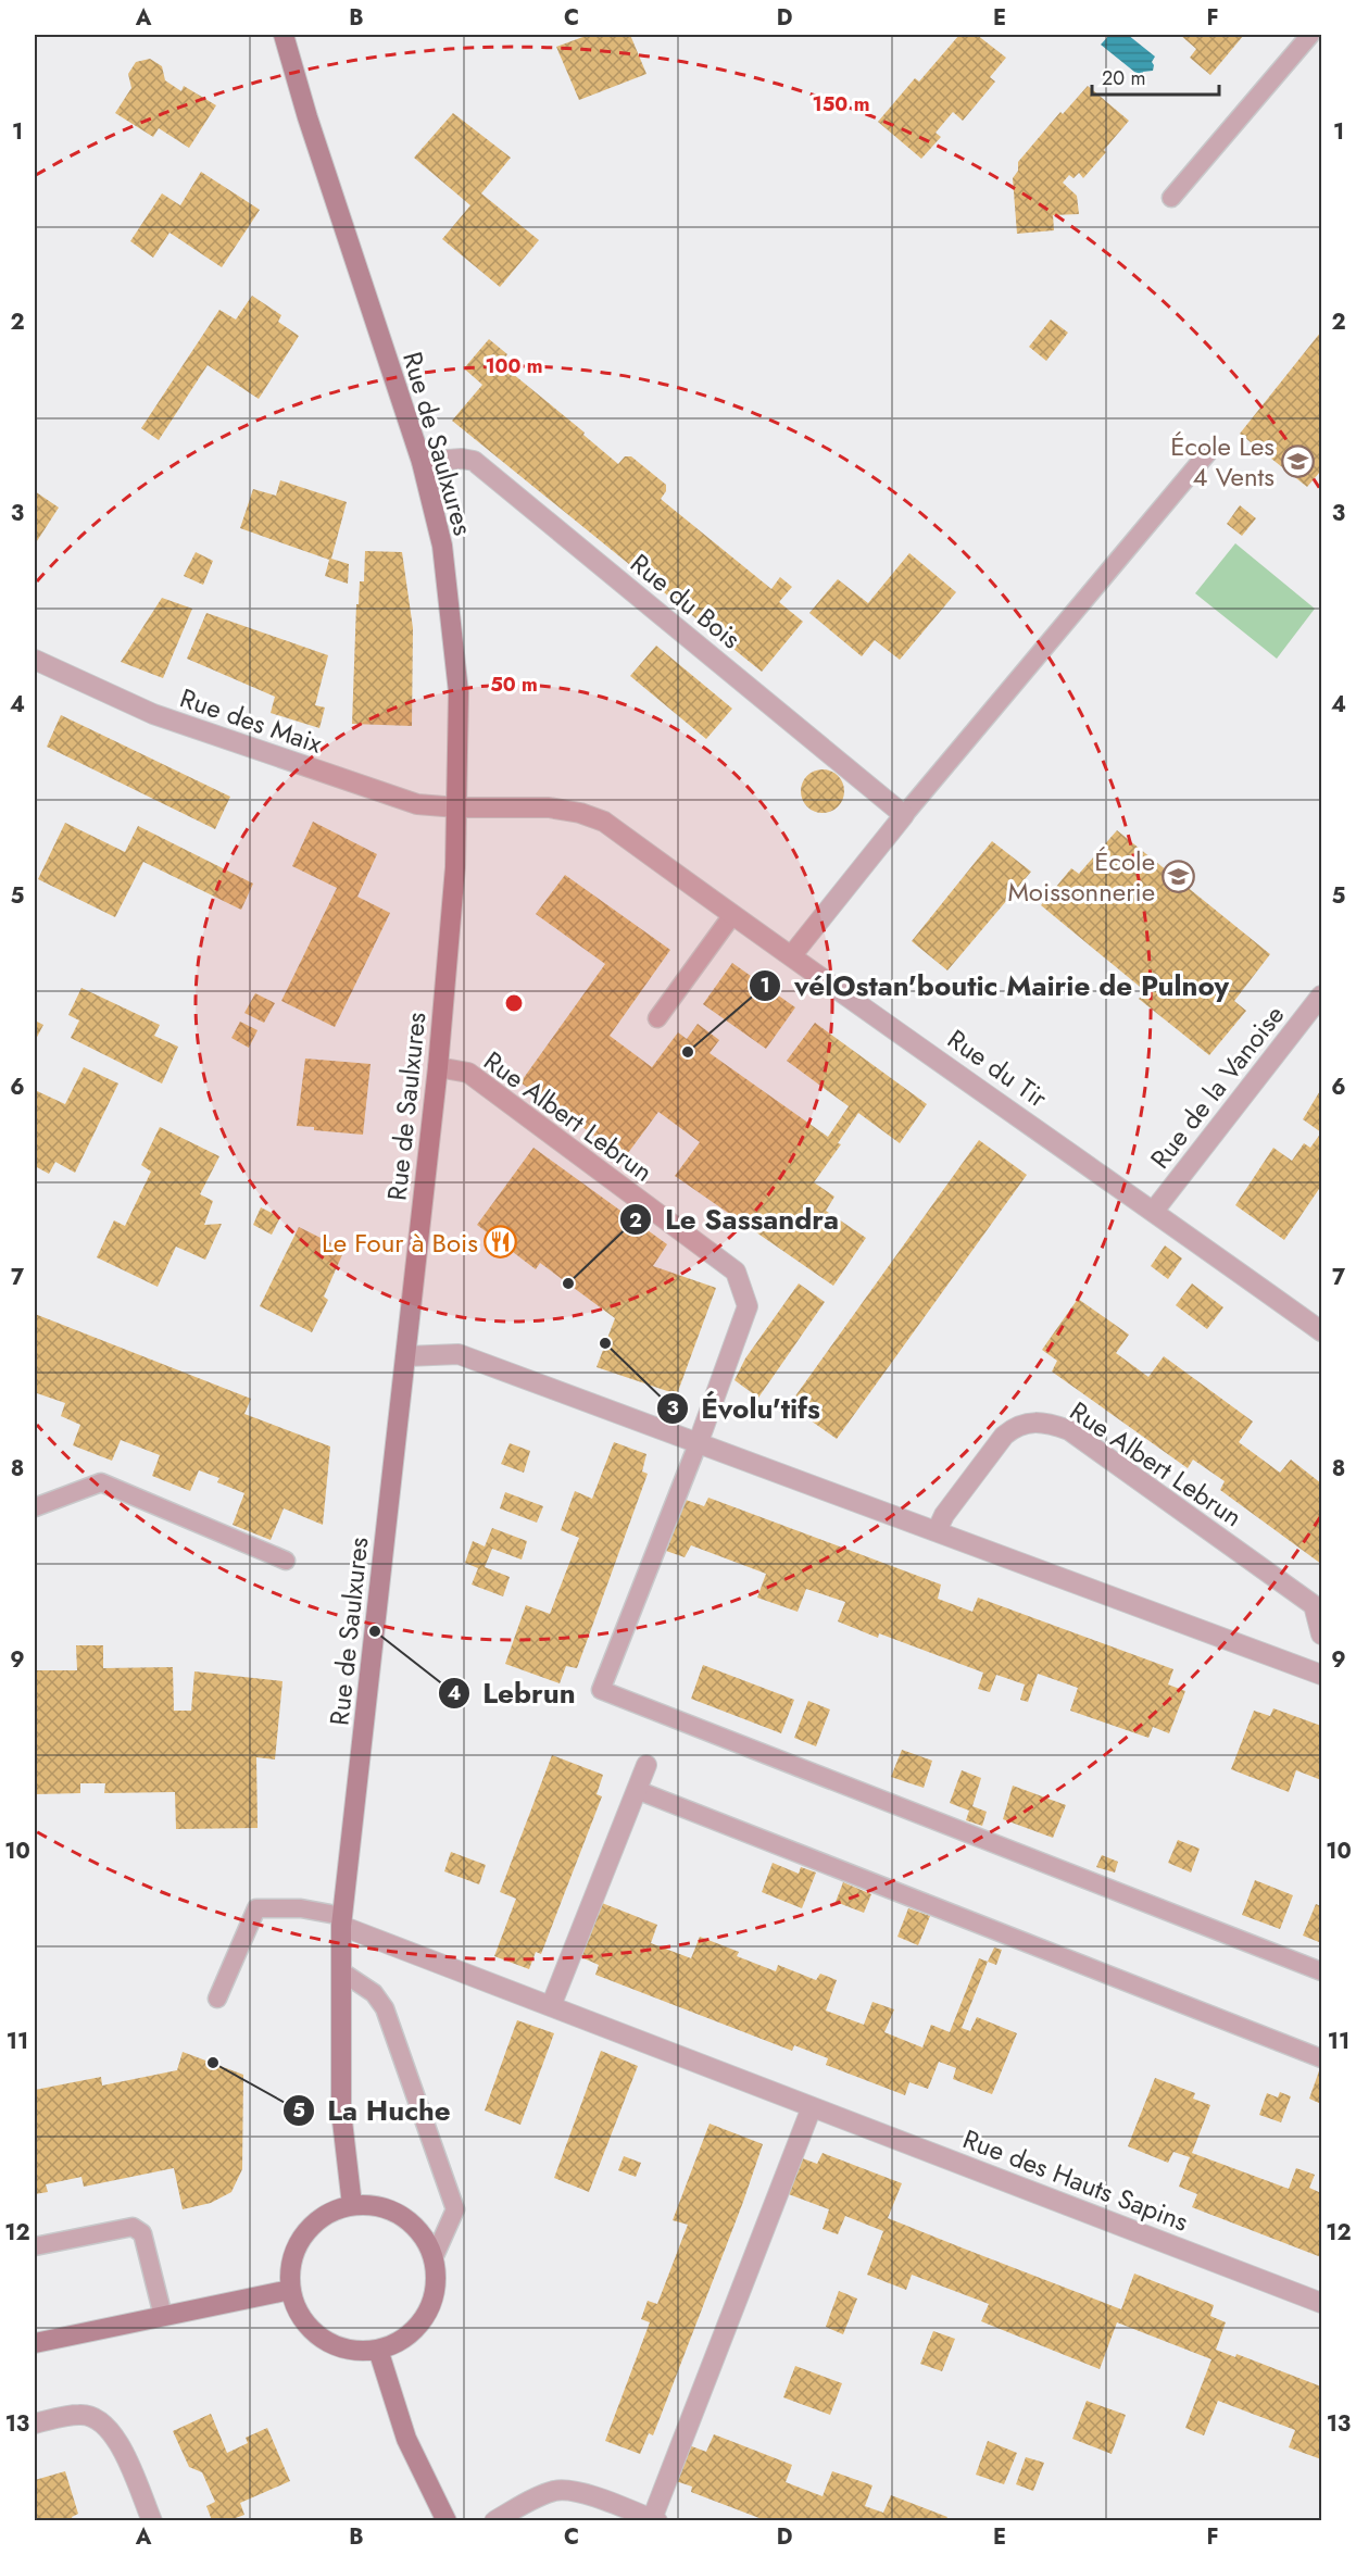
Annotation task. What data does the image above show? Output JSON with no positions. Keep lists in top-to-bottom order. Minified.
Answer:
{"streets":{"street":["Rue de Saulxures","Rue du Bois","Rue des Maix","Rue du Tir","Rue de la Vanoise","Rue Albert Lebrun","Rue des Hauts Sapins"]},"crossings":[["Rue de Saulxures","Rue du Bois"],["Rue de Saulxures","Rue des Maix"],["Rue de Saulxures","Rue du Tir"],["Rue de Saulxures","Rue Albert Lebrun"],["Rue de Saulxures","Rue des Hauts Sapins"],["Rue des Maix","Rue du Tir"],["Rue du Tir","Rue de la Vanoise"]],"places":{"school or university":["École Les 4 Vents","École Moissonnerie"],"other":["vélOstan'boutic Mairie de Pulnoy","Le Sassandra","Évolu'tifs","Lebrun","La Huche"],"restaurant":["Le Four à Bois"]},"scale_bar":"20 m","grid":{"columns":["A","B","C","D","E","F"],"rows":["1","2","3","4","5","6","7","8","9","10","11","12","13"]},"rings":["150 m","100 m","50 m"]}
